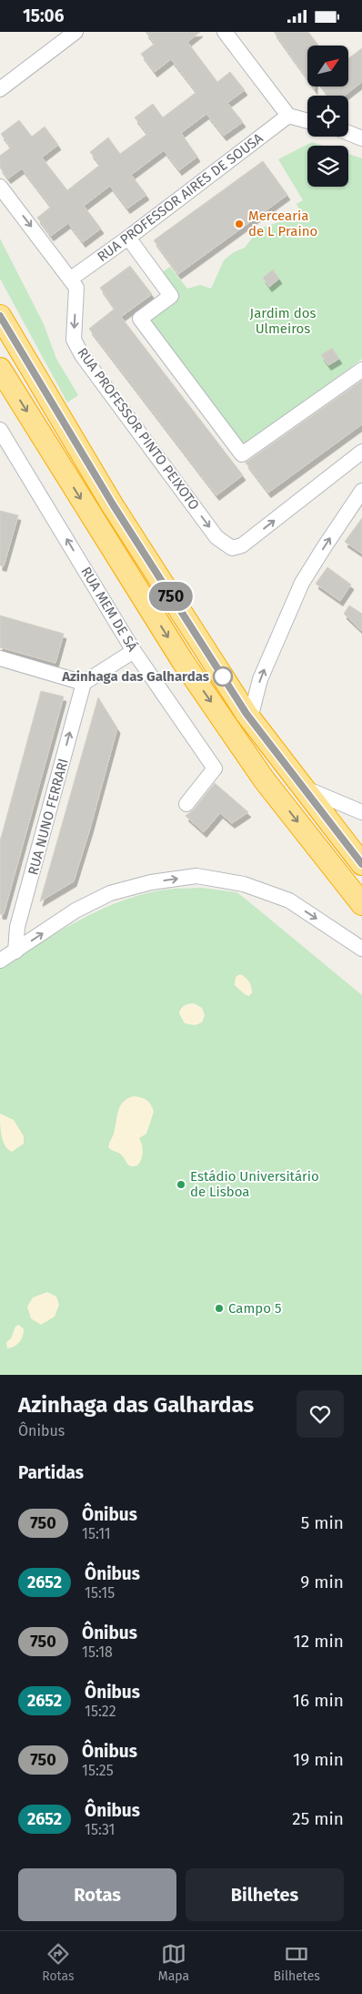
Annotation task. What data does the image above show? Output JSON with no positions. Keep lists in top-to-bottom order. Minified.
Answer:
{"streets":{"street":["RUA PROFESSOR AIRES DE SOUSA","RUA PROFESSOR PINTO PEIXOTO","RUA MEM DE SÁ","RUA NUNO FERRARI"]},"crossings":[["RUA PROFESSOR AIRES DE SOUSA","RUA PROFESSOR PINTO PEIXOTO"]],"one_way":["RUA MEM DE SÁ","RUA NUNO FERRARI"],"parks":["Jardim dos Ulmeiros"],"places":["Mercearia de L Praino","Azinhaga das Galhardas","Estádio Universitário de Lisboa","Campo 5"],"lines":["bus line 750"],"north":"top right","page":{"status":"15:06","on_map":"750","heading":[["Azinhaga das Galhardas","Ônibus"],"Partidas"],"list":[{"mark":"750","name":"Ônibus","note":"15:11","value":"5 min"},{"mark":"2652","name":"Ônibus","note":"15:15","value":"9 min"},{"mark":"750","name":"Ônibus","note":"15:18","value":"12 min"},{"mark":"2652","name":"Ônibus","note":"15:22","value":"16 min"},{"mark":"750","name":"Ônibus","note":"15:25","value":"19 min"},{"mark":"2652","name":"Ônibus","note":"15:31","value":"25 min"}],"buttons":["Rotas","Bilhetes"],"tabs":["Rotas","Mapa","Bilhetes"]}}
